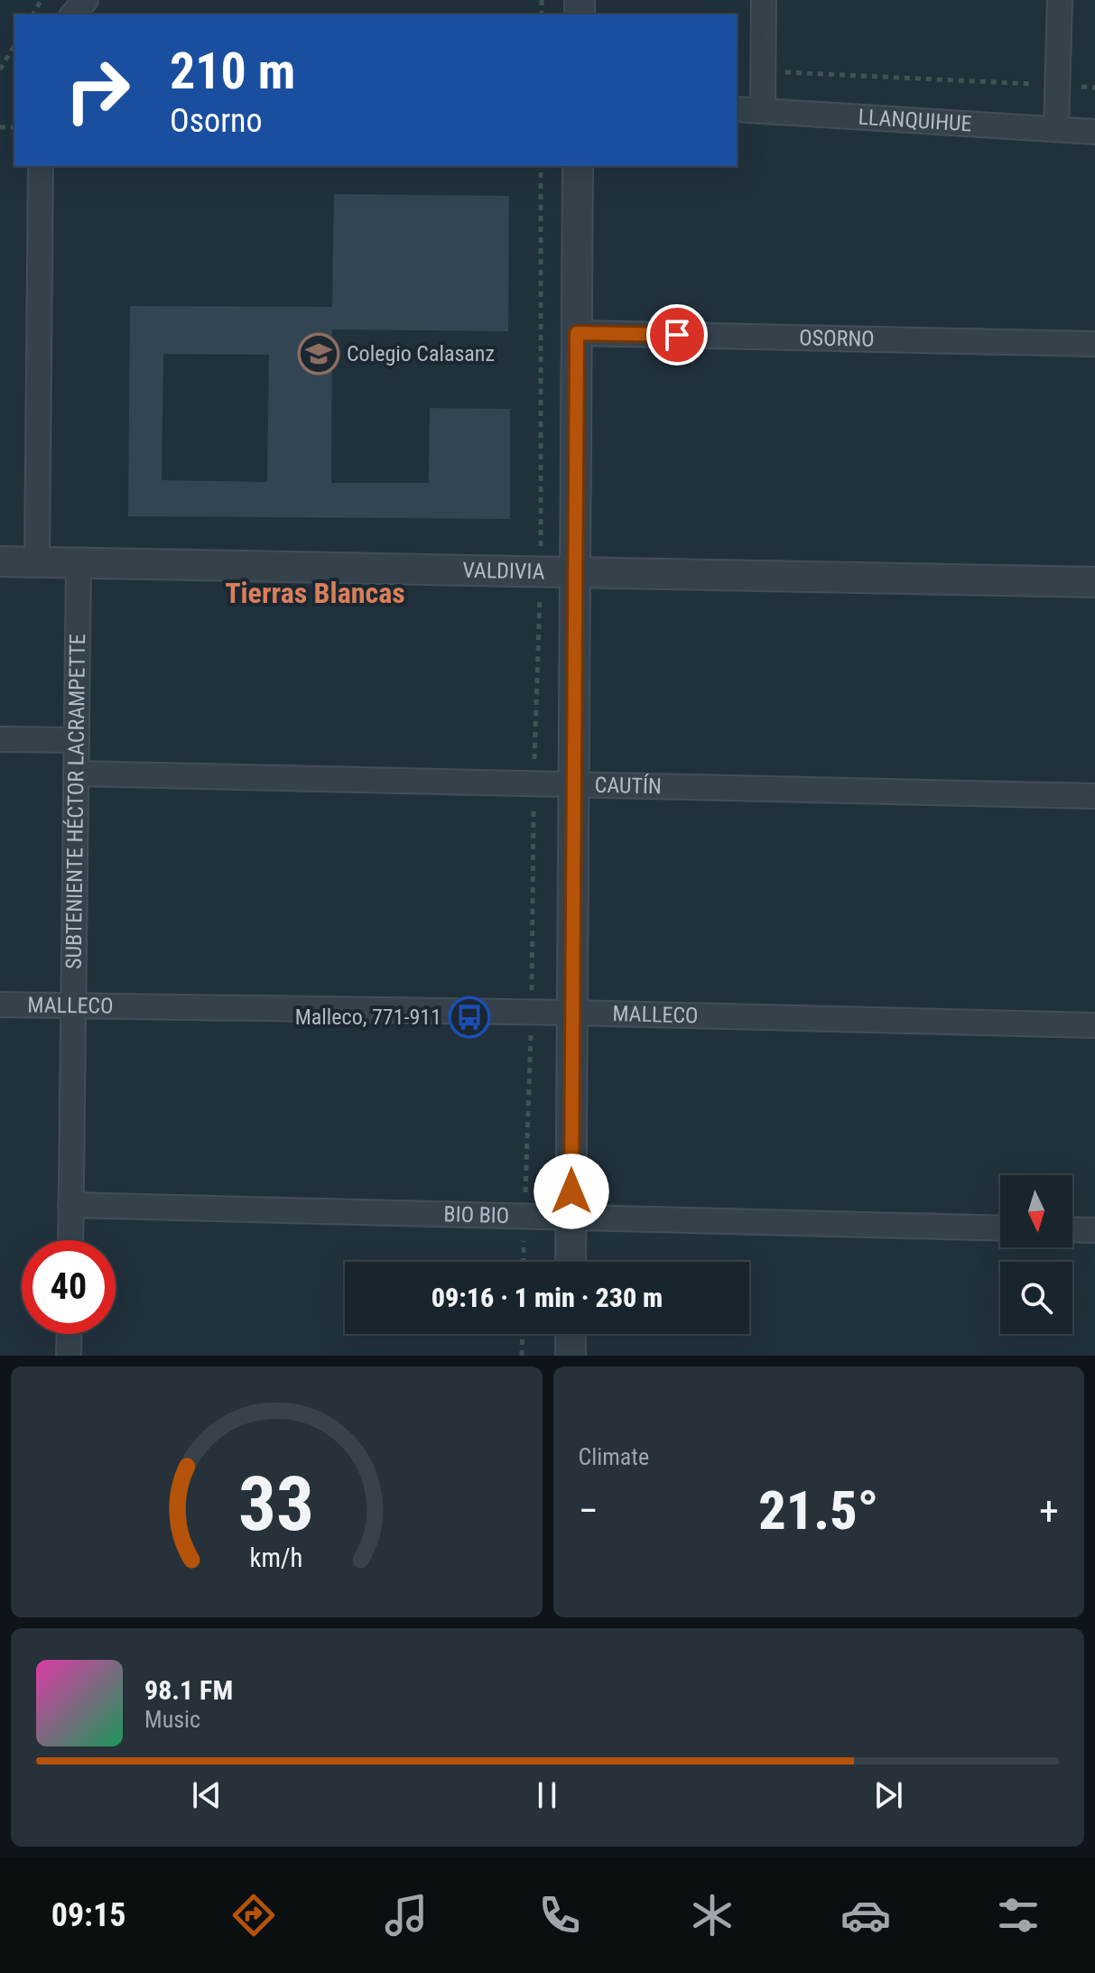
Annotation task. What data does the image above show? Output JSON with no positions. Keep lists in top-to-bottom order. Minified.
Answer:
{"streets":{"street":["LLANQUIHUE","OSORNO","VALDIVIA","CAUTÍN","SUBTENIENTE HÉCTOR LACRAMPETTE","MALLECO","BIO BIO"]},"crossings":[["VALDIVIA","SUBTENIENTE HÉCTOR LACRAMPETTE"],["CAUTÍN","SUBTENIENTE HÉCTOR LACRAMPETTE"],["SUBTENIENTE HÉCTOR LACRAMPETTE","MALLECO"],["SUBTENIENTE HÉCTOR LACRAMPETTE","BIO BIO"]],"districts":["Tierras Blancas"],"places":{"school or university":["Colegio Calasanz"],"bus stop":["Malleco, 771-911"]},"north":"bottom","page":{"turn":["210 m","Osorno"],"limit":"40","trip":"09:16 · 1 min · 230 m","tile":"Climate","heat":["−","21.5°","+"],"song":["98.1 FM","Music"],"tabs":"09:15","gauge":["33","km/h"]}}
